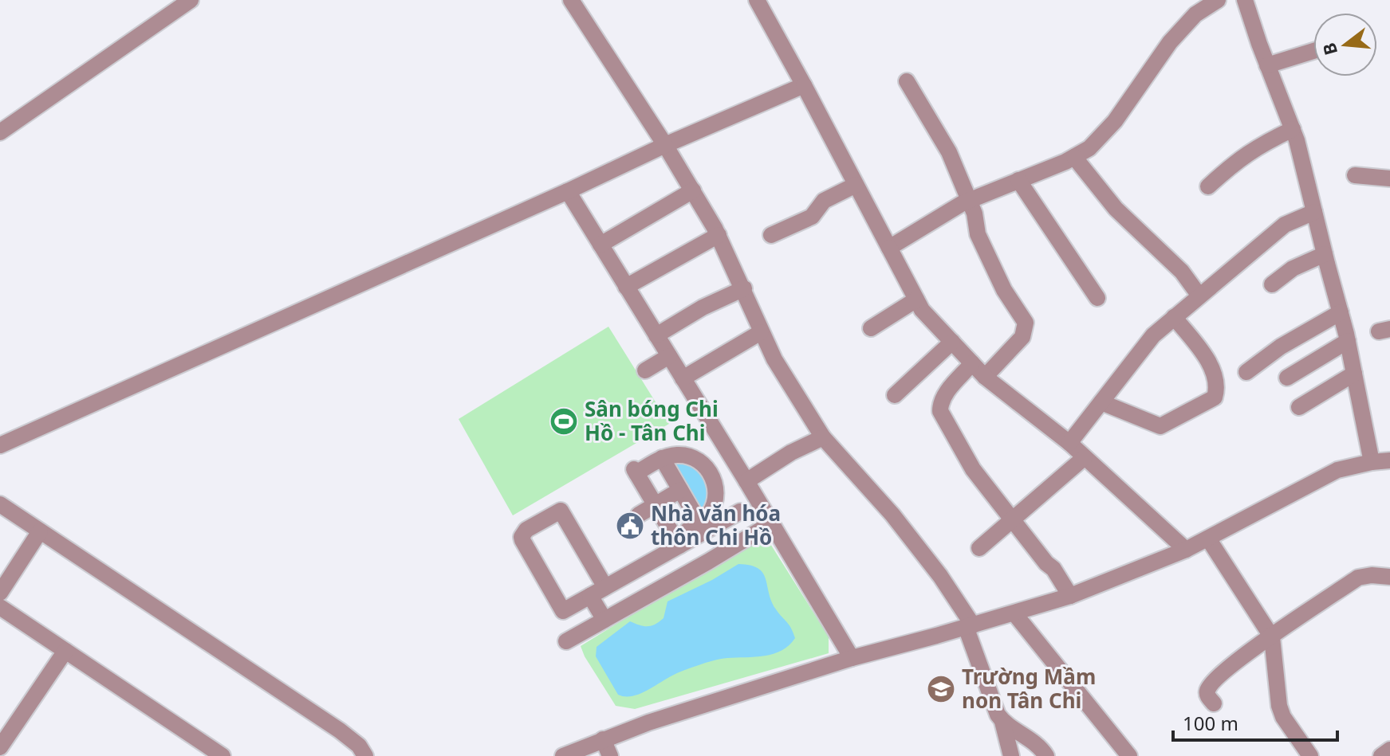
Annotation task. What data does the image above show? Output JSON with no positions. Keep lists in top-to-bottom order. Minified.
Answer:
{"places":{"sports":["Sân bóng Chi Hồ - Tân Chi"],"public building":["Nhà văn hóa thôn Chi Hồ"],"school or university":["Trường Mầm non Tân Chi"]},"scale_bar":"100 m","north":"left"}
